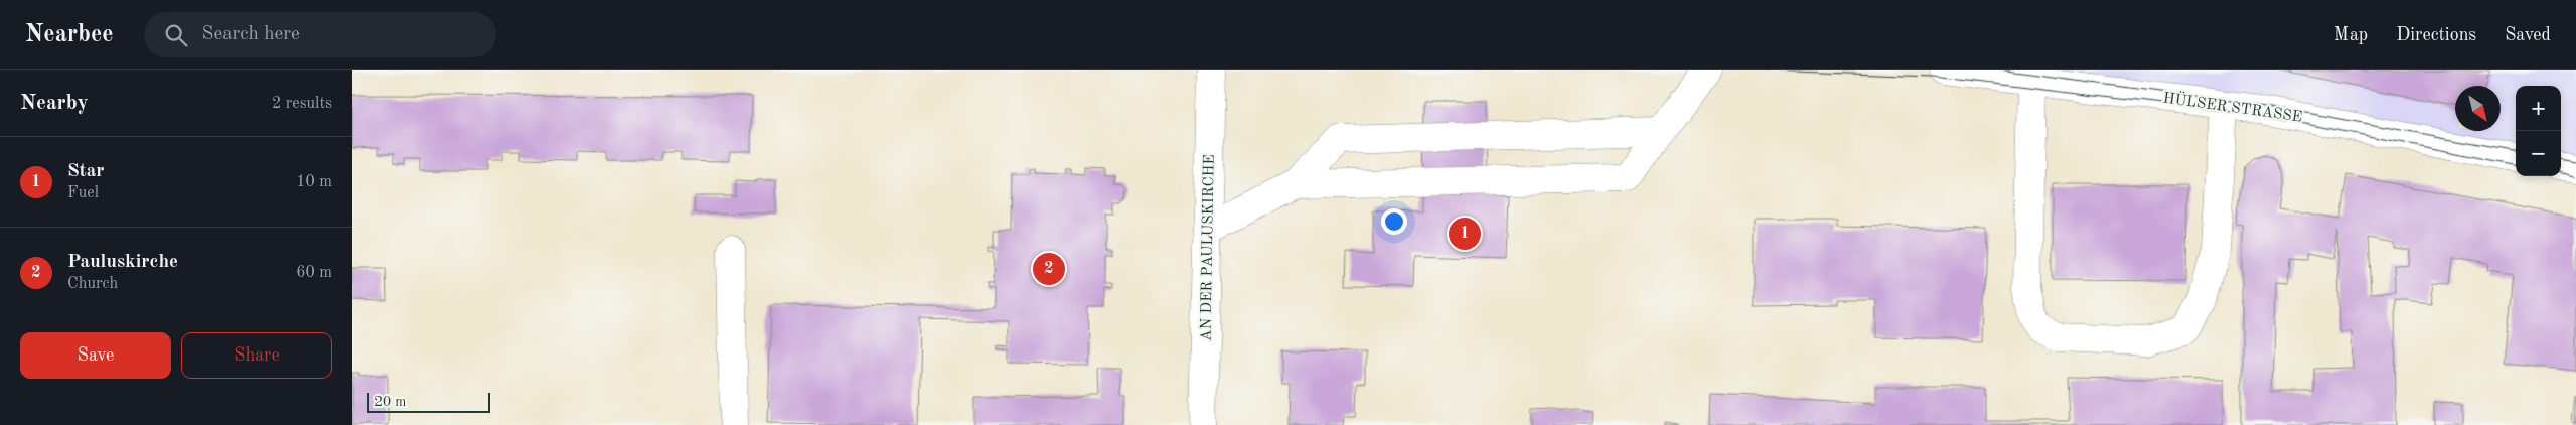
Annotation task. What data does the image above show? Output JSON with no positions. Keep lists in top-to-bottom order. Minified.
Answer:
{"streets":{"street":["HÜLSER STRASSE","AN DER PAULUSKIRCHE"]},"scale_bar":"20 m","north":"bottom right","page":{"header":"Nearbee","search":"Search here","nav":["Map","Directions","Saved"],"heading":["Nearby","2 results"],"map_buttons":["+","−"],"list":[{"mark":"1","name":"Star","note":"Fuel","value":"10 m"},{"mark":"2","name":"Pauluskirche","note":"Church","value":"60 m"}],"pins":["1","2"],"buttons":["Save","Share"],"scale":"20 m"}}
